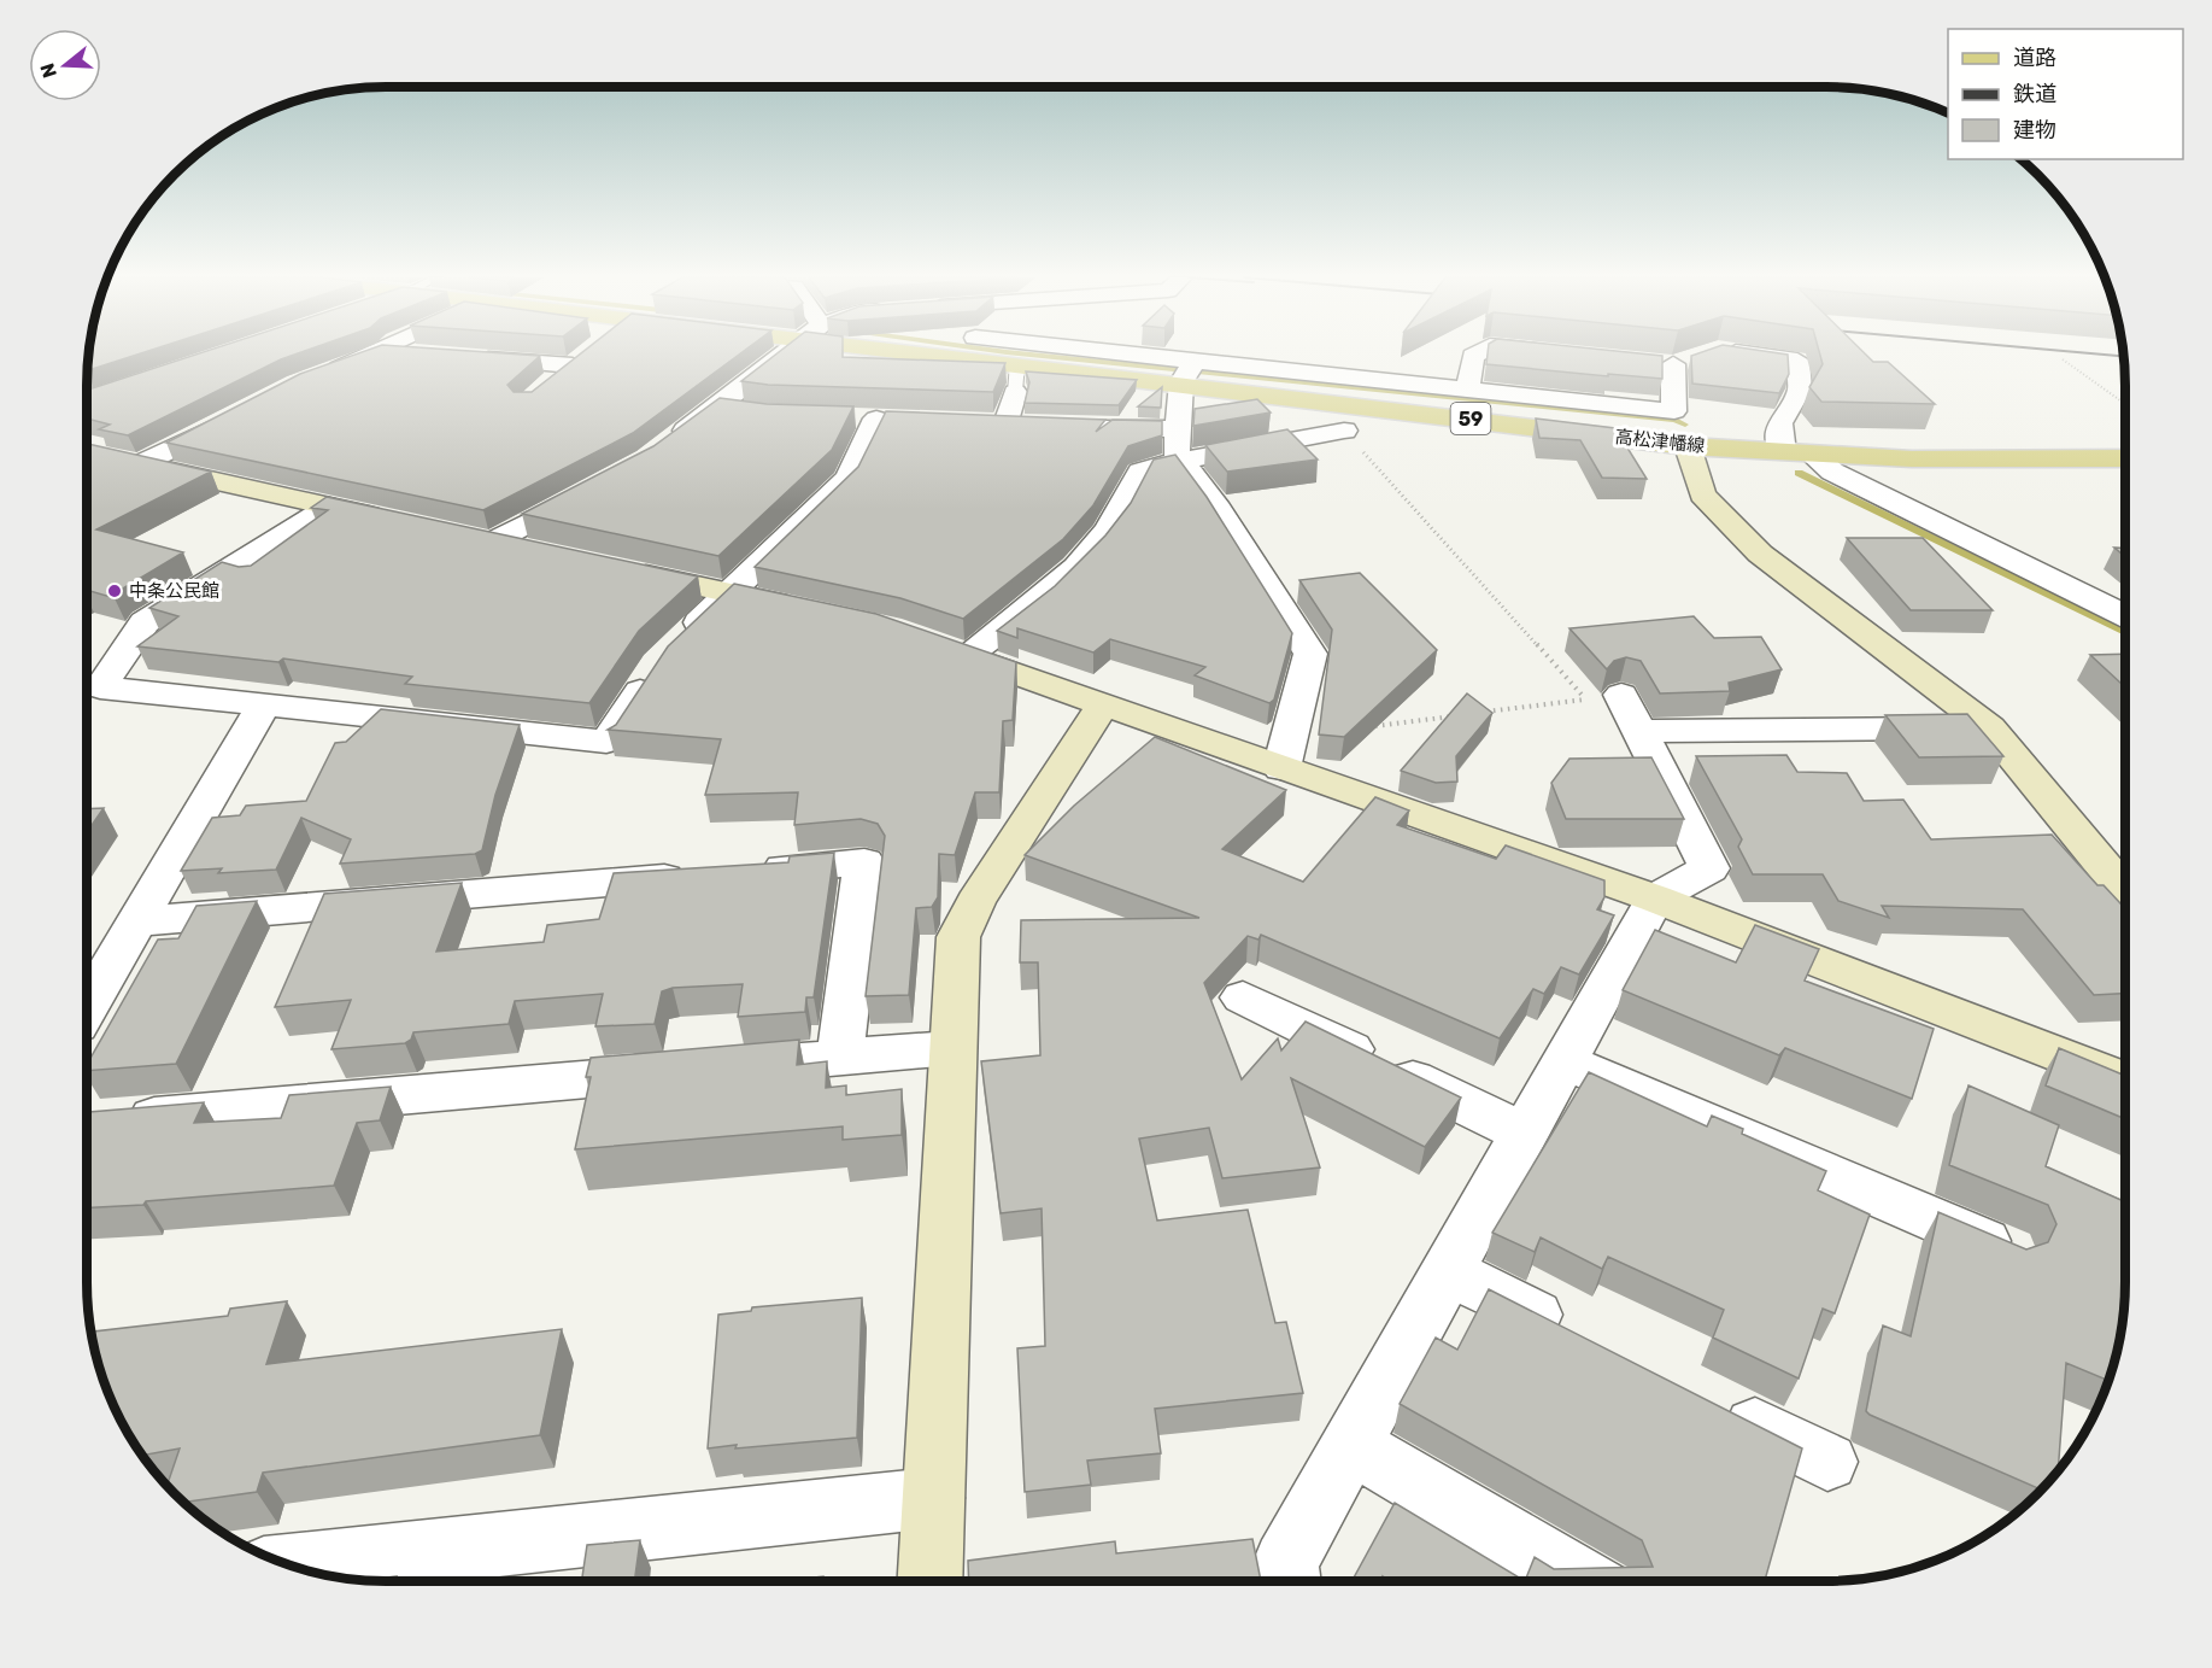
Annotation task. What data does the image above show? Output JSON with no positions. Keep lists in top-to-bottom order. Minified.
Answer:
{"streets":{"main road":["59","高松津幡線"]},"places":["中条公民館"],"legend":["道路","鉄道","建物"],"north":"left"}
